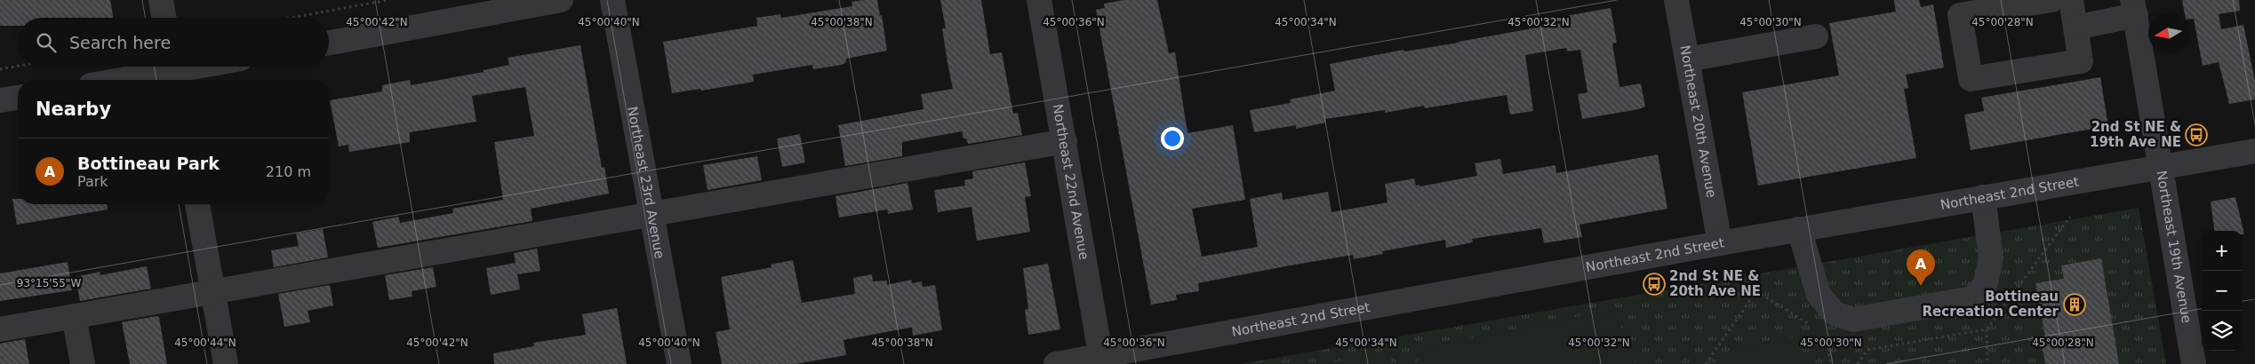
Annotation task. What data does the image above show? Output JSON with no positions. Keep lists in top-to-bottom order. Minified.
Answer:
{"streets":{"street":["Northeast 20th Avenue","Northeast 23rd Avenue","Northeast 22nd Avenue","Northeast 2nd Street","Northeast 19th Avenue"]},"crossings":[["Northeast 20th Avenue","Northeast 2nd Street"],["Northeast 22nd Avenue","Northeast 2nd Street"],["Northeast 2nd Street","Northeast 19th Avenue"]],"places":{"bus stop":["2nd St NE & 19th Ave NE","2nd St NE & 20th Ave NE"],"building":["Bottineau Recreation Center"]},"north":"left","page":{"search":"Search here","heading":"Nearby","list":[{"mark":"A","name":"Bottineau Park","note":"Park","value":"210 m"}],"map_buttons":["+","−"],"pins":"A"},"coordinates":["45°00'28\"N","45°00'42\"N","45°00'40\"N","45°00'38\"N","45°00'36\"N","45°00'34\"N","45°00'32\"N","45°00'30\"N","93°15'55\"W","45°00'44\"N"]}
